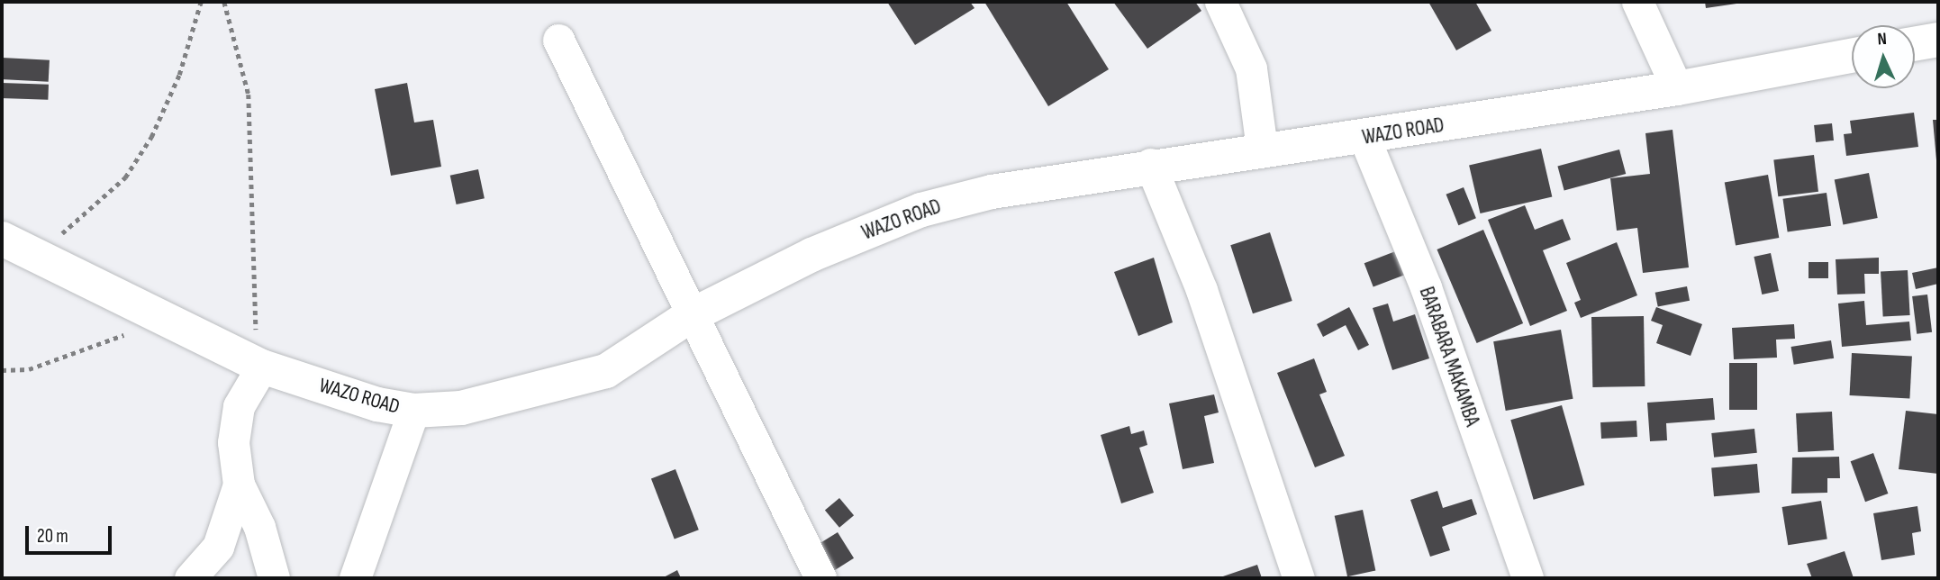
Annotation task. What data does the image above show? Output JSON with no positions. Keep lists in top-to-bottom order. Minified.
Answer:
{"streets":{"main road":["WAZO ROAD"],"street":["BARABARA MAKAMBA"]},"crossings":[["WAZO ROAD","BARABARA MAKAMBA"]],"scale_bar":"20 m","north":"top"}
